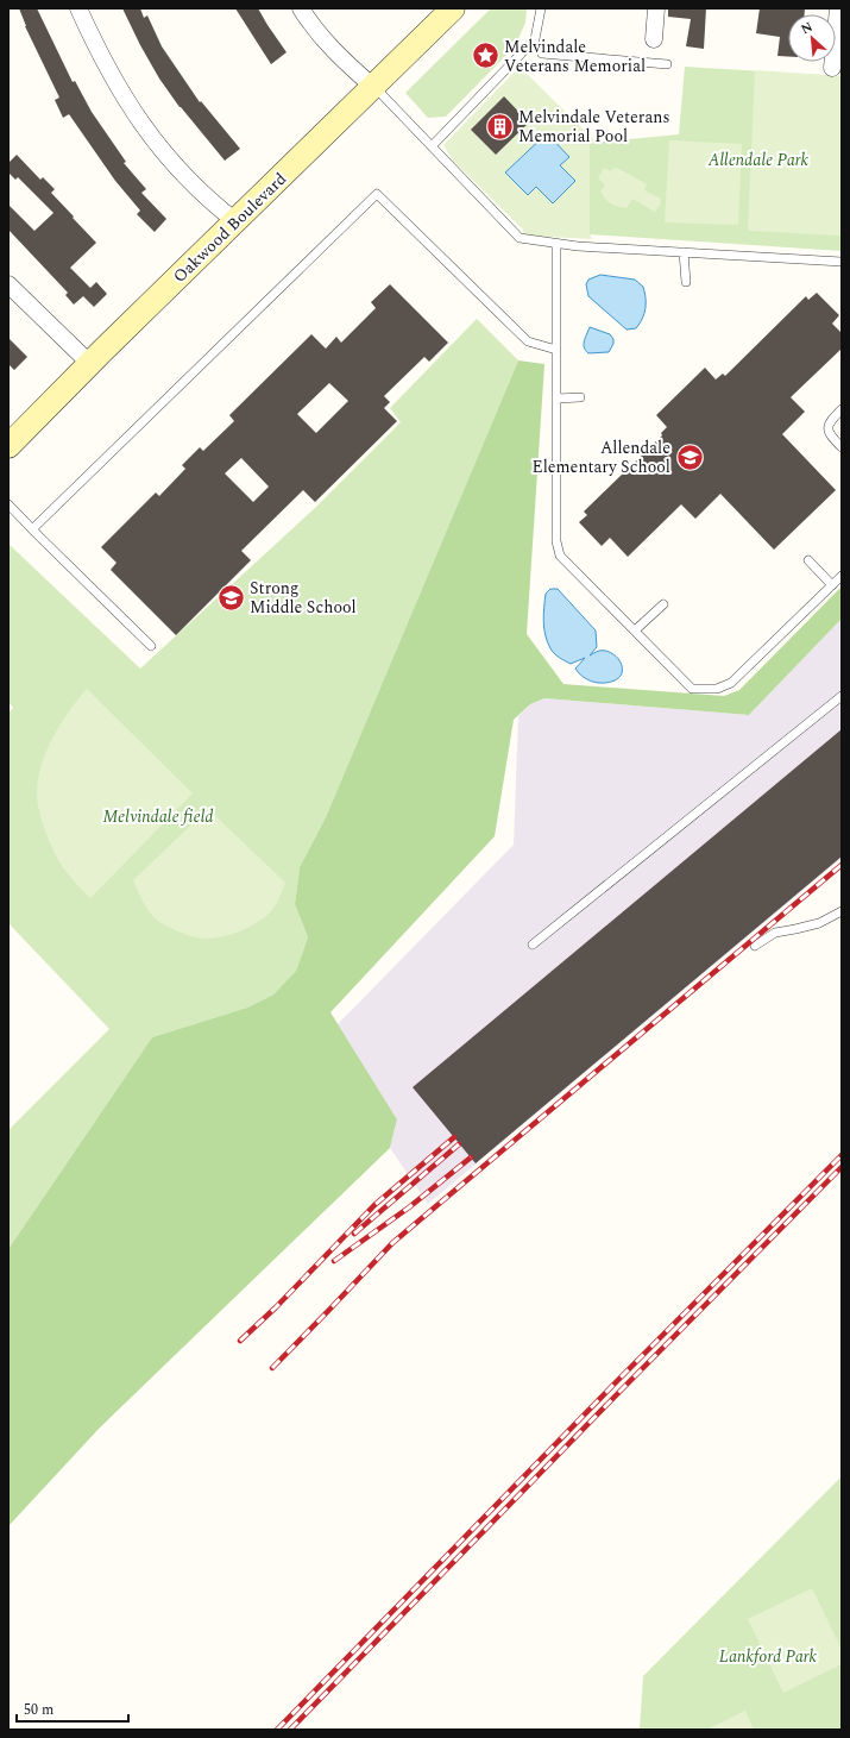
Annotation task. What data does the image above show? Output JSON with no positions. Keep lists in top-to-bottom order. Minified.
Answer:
{"streets":{"main road":["Oakwood Boulevard"]},"parks":["Allendale Park","Melvindale field","Lankford Park"],"places":{"place":["Melvindale Veterans Memorial"],"building":["Melvindale Veterans Memorial Pool"],"school or university":["Allendale Elementary School","Strong Middle School"]},"scale_bar":"50 m","north":"top left"}
